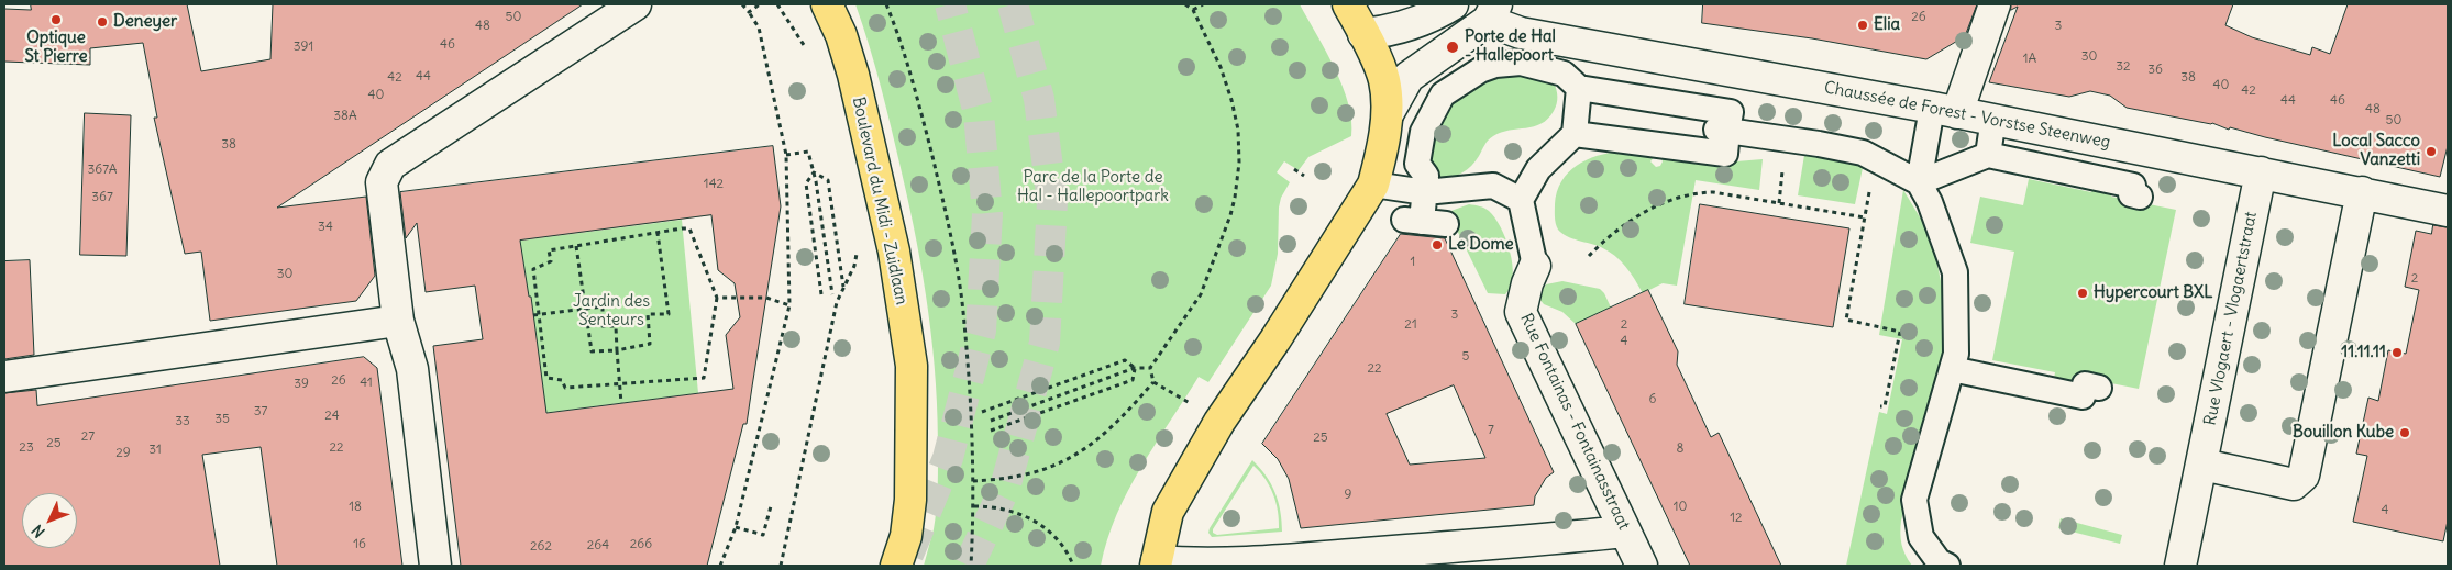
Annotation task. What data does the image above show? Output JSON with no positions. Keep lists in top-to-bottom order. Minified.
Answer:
{"streets":{"main road":["Boulevard du Midi - Zuidlaan"],"street":["Chaussée de Forest - Vorstse Steenweg","Rue Vlogaert - Vlogaertstraat","Rue Fontainas - Fontainasstraat"]},"crossings":[["Chaussée de Forest - Vorstse Steenweg","Rue Vlogaert - Vlogaertstraat"]],"parks":["Parc de la Porte de Hal - Hallepoortpark","Jardin des Senteurs"],"places":["Optique St Pierre","Deneyer","Elia","Porte de Hal - Hallepoort","Local Sacco Vanzetti","Le Dome","Hypercourt BXL","11.11.11","Bouillon Kube"],"house_numbers":["50","26","48","3","46","391","30","1A","32","36","44","42","38","40","42","40","44","46","48","38A","50","38","367A","142","367","34","1","30","2","3","21","2","4","5","22","26","41","39","6","37","24","35","33","7","27","25","25","23","22","8","31","29","9","18","10","4","12","16","266","264","262"],"north":"bottom left"}
